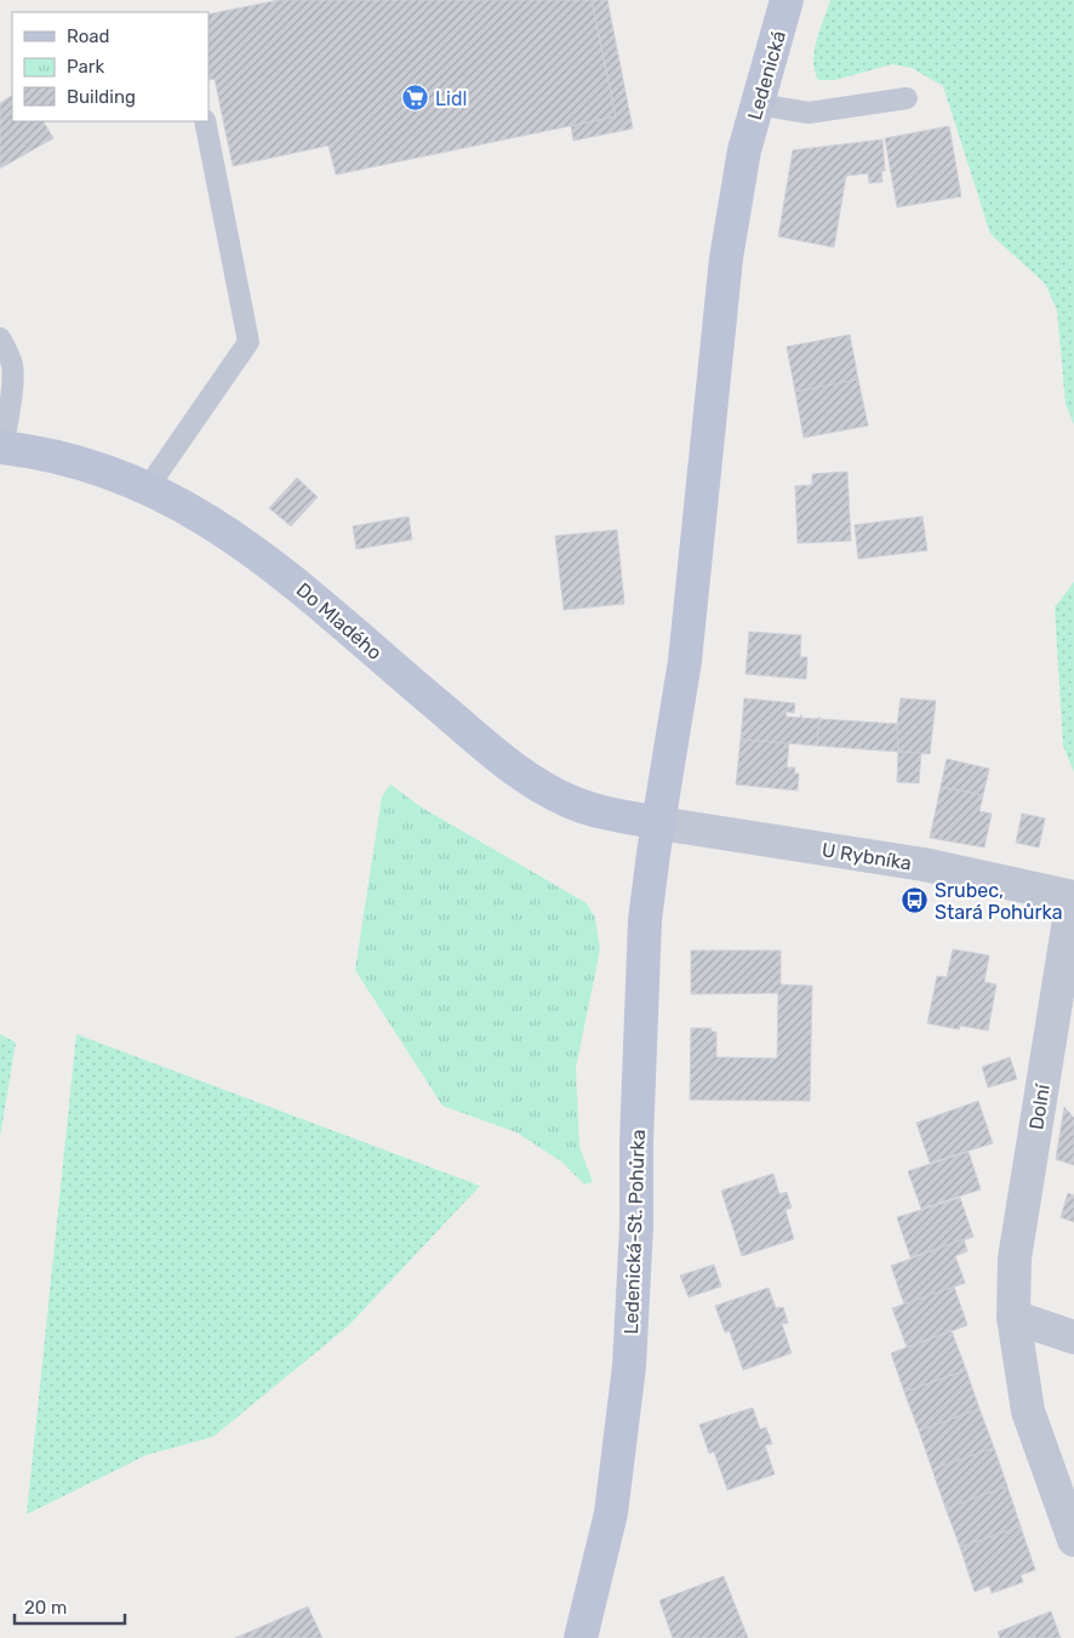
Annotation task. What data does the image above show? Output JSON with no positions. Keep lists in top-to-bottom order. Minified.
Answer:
{"streets":{"main road":["Ledenická","Do Mladého","Ledenická-St. Pohůrka"],"street":["U Rybníka","Dolní"]},"crossings":[["Ledenická","Do Mladého"],["Ledenická","U Rybníka"],["Ledenická","Ledenická-St. Pohůrka"],["Do Mladého","U Rybníka"],["Do Mladého","Ledenická-St. Pohůrka"],["U Rybníka","Dolní"],["U Rybníka","Ledenická-St. Pohůrka"]],"places":{"supermarket":["Lidl"],"bus stop":["Srubec, Stará Pohůrka"]},"legend":["Road","Park","Building"],"scale_bar":"20 m"}
